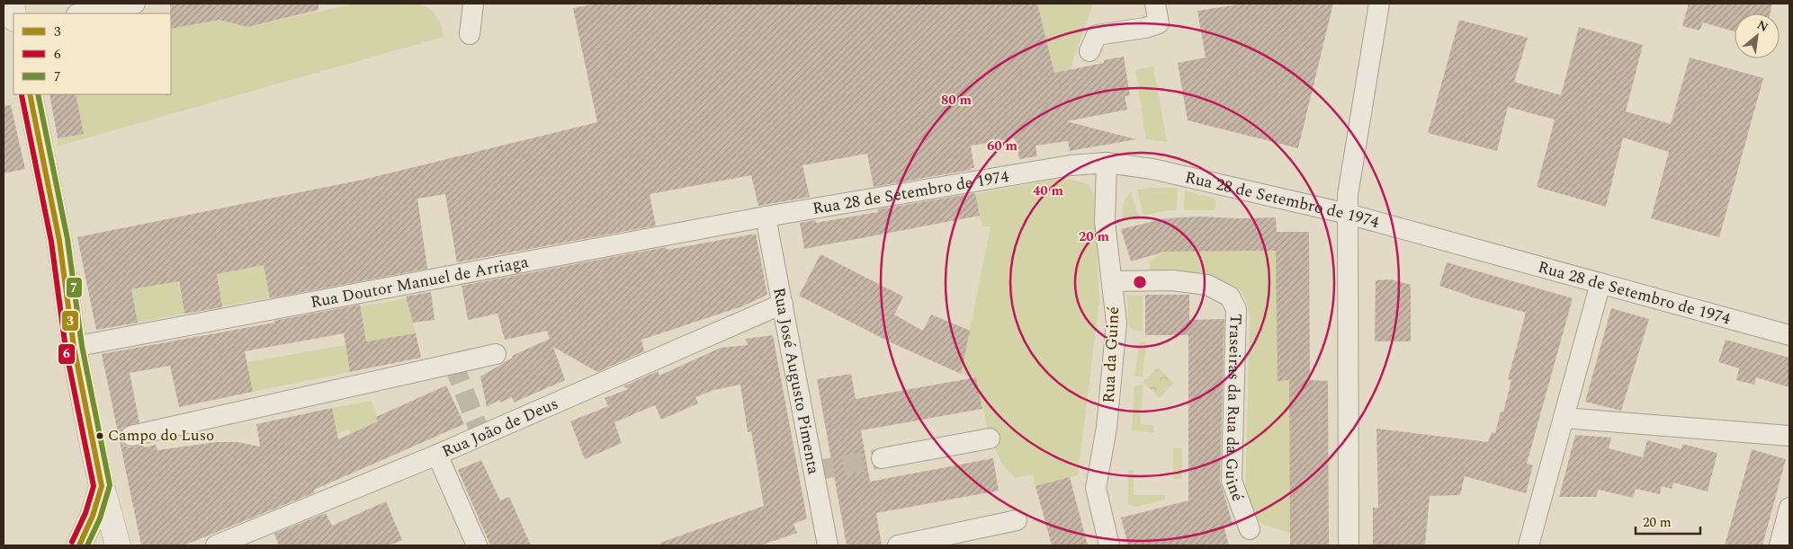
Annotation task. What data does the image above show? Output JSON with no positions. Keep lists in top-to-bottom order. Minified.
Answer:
{"streets":{"street":["Rua 28 de Setembro de 1974","Rua Doutor Manuel de Arriaga","Rua da Guiné","Rua José Augusto Pimenta","Traseiras da Rua da Guiné","Rua João de Deus"]},"crossings":[["Rua 28 de Setembro de 1974","Rua Doutor Manuel de Arriaga"],["Rua 28 de Setembro de 1974","Rua da Guiné"],["Rua 28 de Setembro de 1974","Rua José Augusto Pimenta"],["Rua Doutor Manuel de Arriaga","Rua José Augusto Pimenta"],["Rua da Guiné","Traseiras da Rua da Guiné"],["Rua José Augusto Pimenta","Rua João de Deus"]],"places":["Campo do Luso"],"lines":["transit line 3","transit line 7","transit line 6"],"legend":["3","6","7"],"scale_bar":"20 m","north":"top right","rings":["80 m","60 m","40 m","20 m"]}
